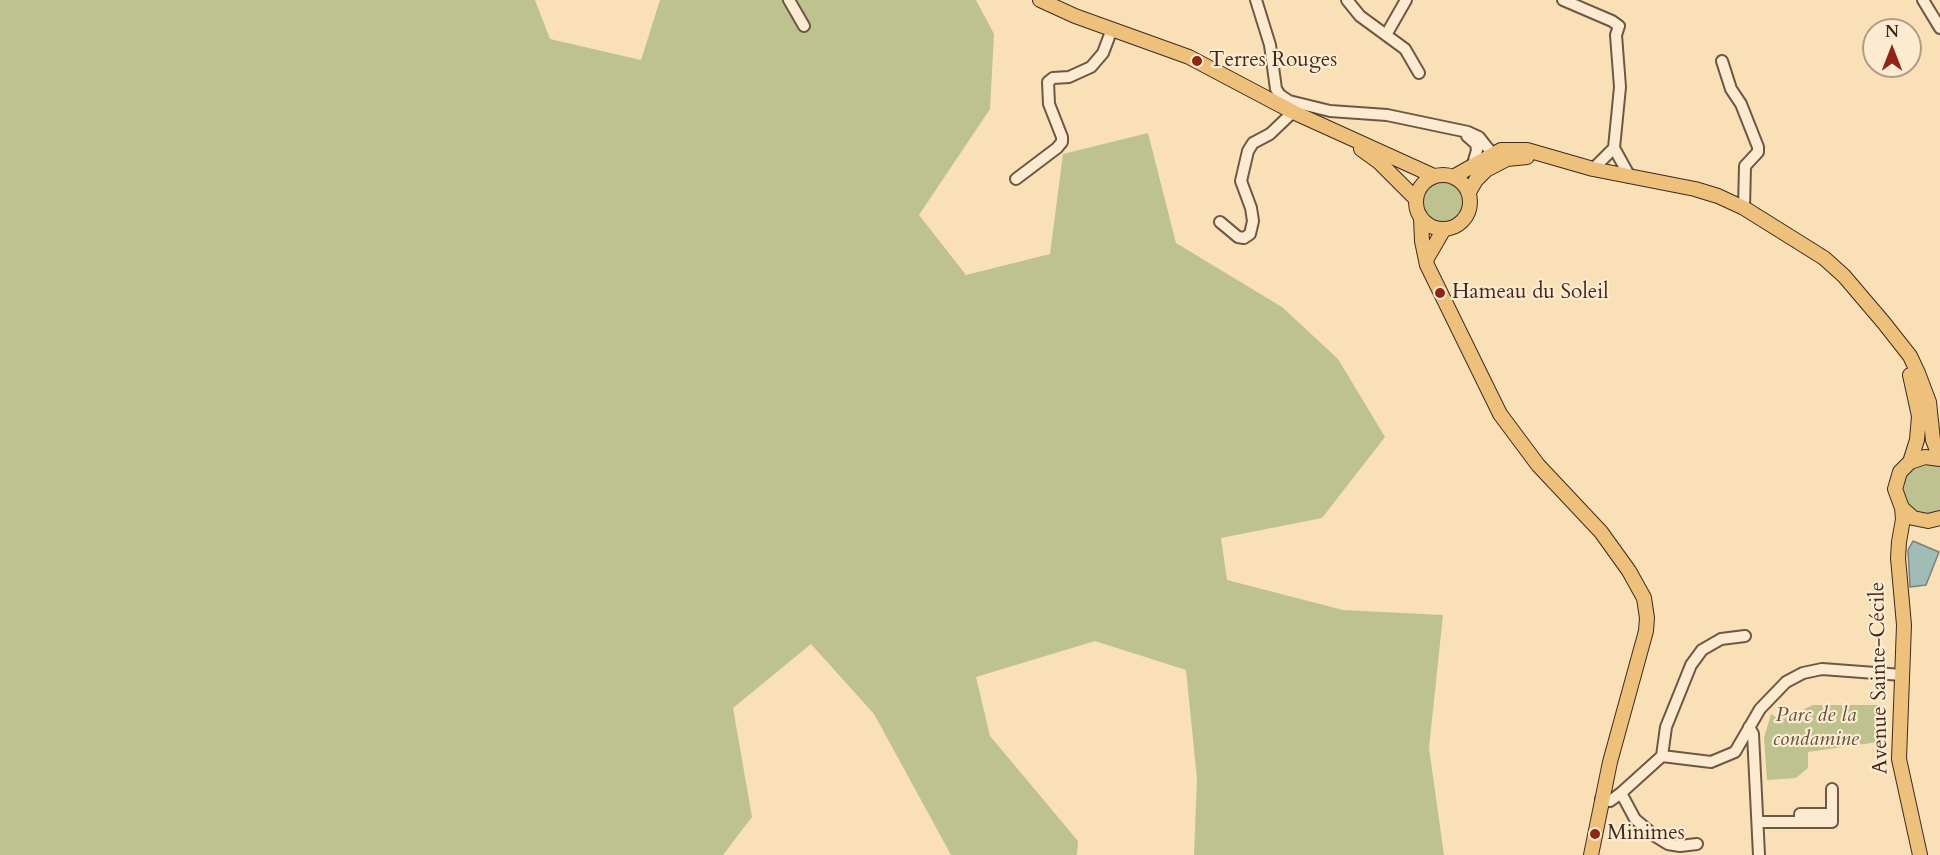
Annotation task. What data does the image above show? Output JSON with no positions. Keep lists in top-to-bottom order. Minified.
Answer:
{"streets":{"main road":["Avenue Sainte-Cécile"]},"parks":["Parc de la condamine"],"places":["Terres Rouges","Hameau du Soleil","Minimes"],"north":"top"}
